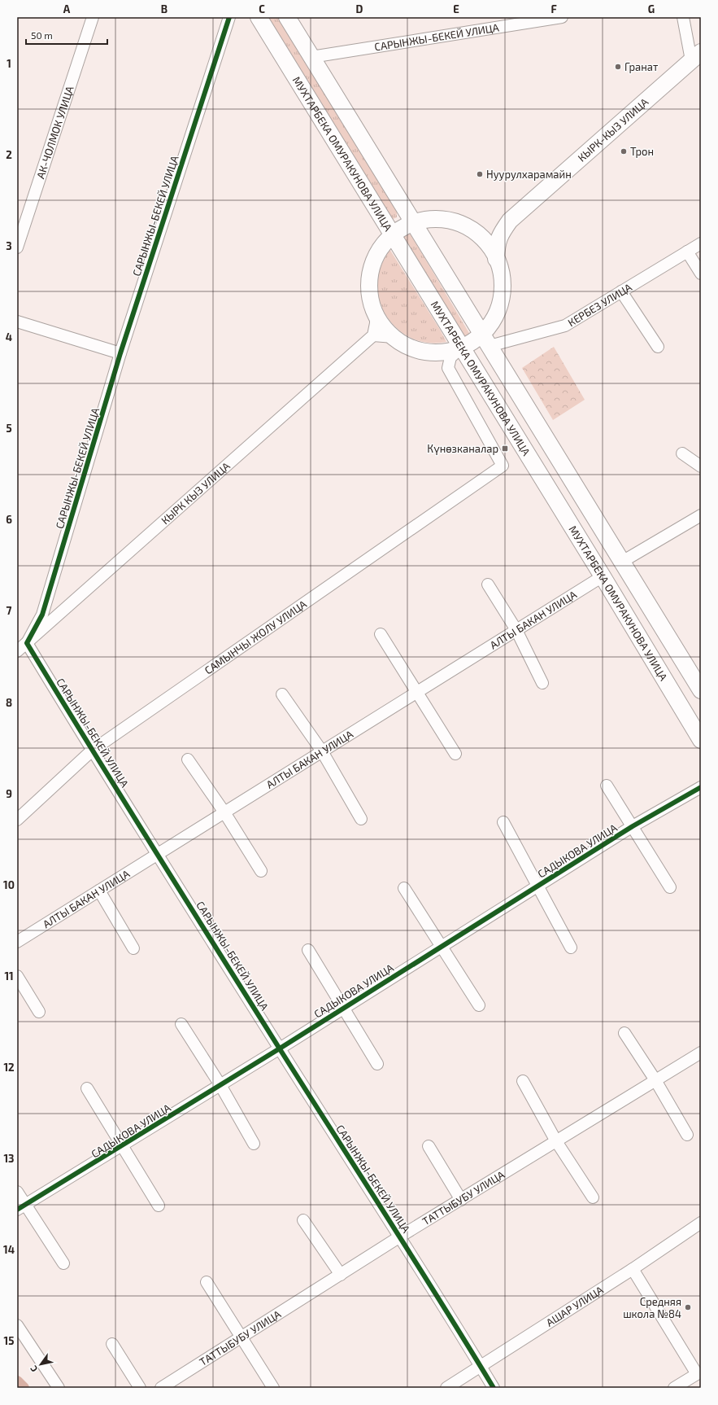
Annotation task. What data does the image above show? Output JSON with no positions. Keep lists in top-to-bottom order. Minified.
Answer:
{"streets":{"main road":["КЫРК-КЫЗ УЛИЦА","МУХТАРБЕКА ОМУРАКУНОВА УЛИЦА"],"street":["САРЫНЖЫ-БЕКЕЙ УЛИЦА","АК-ЧОЛМОК УЛИЦА","КЕРБЕЗ УЛИЦА","КЫРК КЫЗ УЛИЦА","АЛТЫ БАКАН УЛИЦА","САМЫНЧЫ ЖОЛУ УЛИЦА","САДЫКОВА УЛИЦА","ТАТТЫБУБУ УЛИЦА","АШАР УЛИЦА"]},"crossings":[["САРЫНЖЫ-БЕКЕЙ УЛИЦА","КЫРК КЫЗ УЛИЦА"],["САРЫНЖЫ-БЕКЕЙ УЛИЦА","АЛТЫ БАКАН УЛИЦА"],["САРЫНЖЫ-БЕКЕЙ УЛИЦА","САМЫНЧЫ ЖОЛУ УЛИЦА"],["САРЫНЖЫ-БЕКЕЙ УЛИЦА","САДЫКОВА УЛИЦА"],["САРЫНЖЫ-БЕКЕЙ УЛИЦА","ТАТТЫБУБУ УЛИЦА"],["САРЫНЖЫ-БЕКЕЙ УЛИЦА","АШАР УЛИЦА"],["МУХТАРБЕКА ОМУРАКУНОВА УЛИЦА","АЛТЫ БАКАН УЛИЦА"],["МУХТАРБЕКА ОМУРАКУНОВА УЛИЦА","САМЫНЧЫ ЖОЛУ УЛИЦА"]],"places":{"other":["Гранат","Трон","Нуурулхарамайн","Средняя школа №84"],"transit":["Күнөзканалар"]},"scale_bar":"50 m","north":"bottom left","grid":{"columns":["A","B","C","D","E","F","G"],"rows":["1","2","3","4","5","6","7","8","9","10","11","12","13","14","15"]}}
